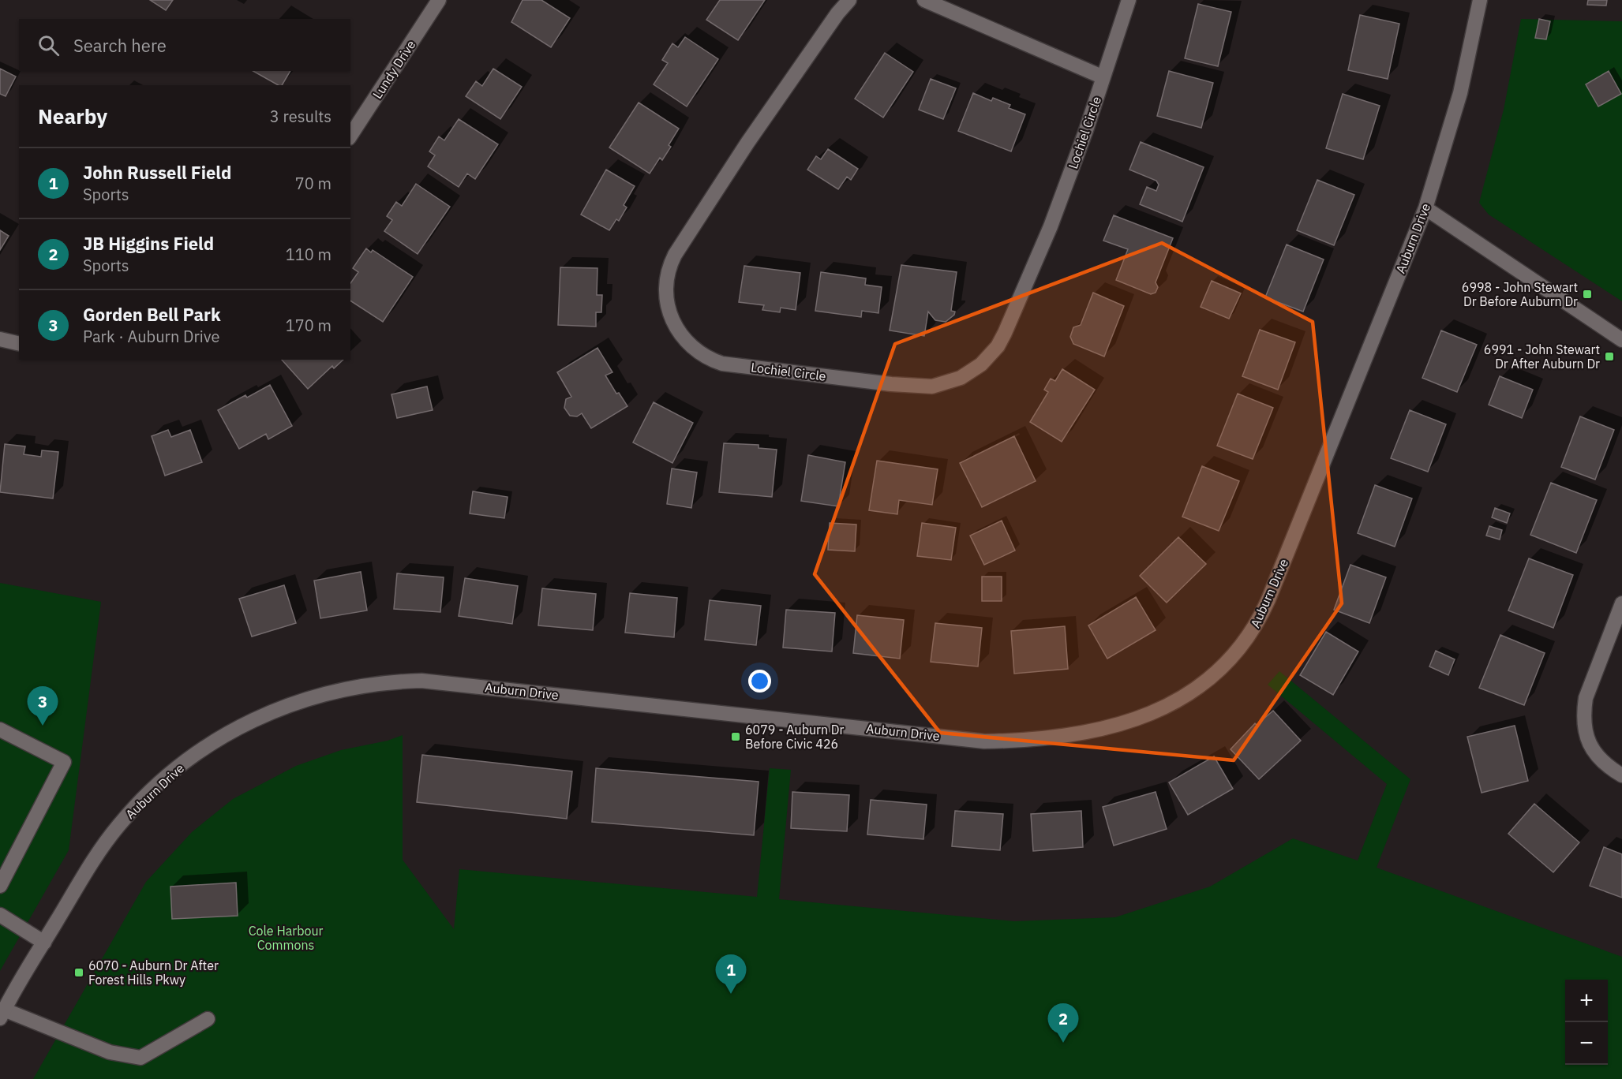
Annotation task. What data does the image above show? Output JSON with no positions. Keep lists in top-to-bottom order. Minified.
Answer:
{"streets":{"street":["Lundy Drive","Lochiel Circle","Auburn Drive"]},"parks":["Cole Harbour Commons"],"places":{"transit":["6998 - John Stewart Dr Before Auburn Dr","6991 - John Stewart Dr After Auburn Dr","6079 - Auburn Dr Before Civic 426","6070 - Auburn Dr After Forest Hills Pkwy"]},"page":{"search":"Search here","heading":["Nearby","3 results"],"list":[{"mark":"1","name":"John Russell Field","note":"Sports","value":"70 m"},{"mark":"2","name":"JB Higgins Field","note":"Sports","value":"110 m"},{"mark":"3","name":"Gorden Bell Park","note":"Park · Auburn Drive","value":"170 m"}],"pins":["3","1","2"],"map_buttons":["+","−"]}}
